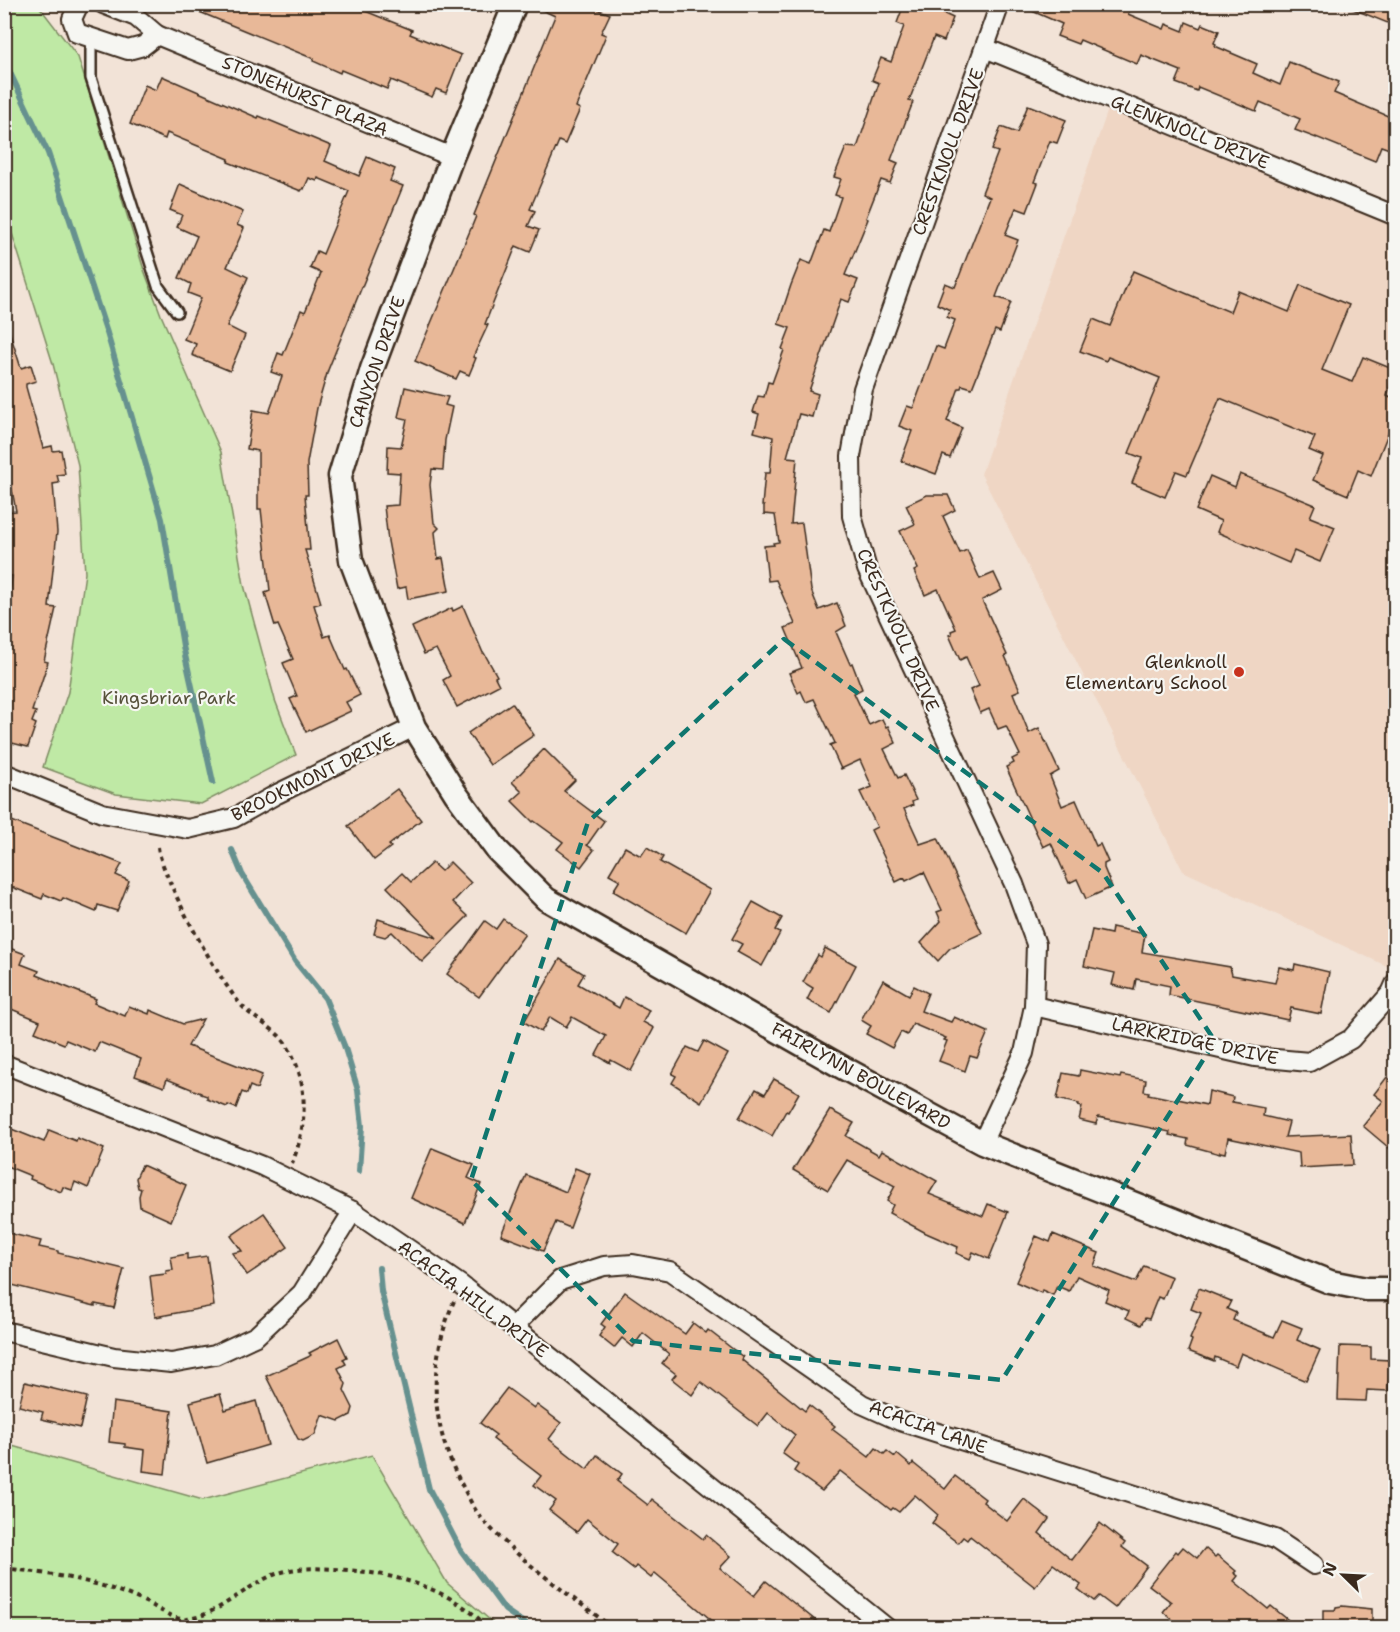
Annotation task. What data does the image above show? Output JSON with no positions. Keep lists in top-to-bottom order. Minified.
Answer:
{"streets":{"street":["STONEHURST PLAZA","GLENKNOLL DRIVE","CRESTKNOLL DRIVE","CANYON DRIVE","BROOKMONT DRIVE","LARKRIDGE DRIVE","FAIRLYNN BOULEVARD","ACACIA HILL DRIVE","ACACIA LANE"]},"crossings":[["STONEHURST PLAZA","CANYON DRIVE"],["GLENKNOLL DRIVE","CRESTKNOLL DRIVE"],["CRESTKNOLL DRIVE","LARKRIDGE DRIVE"],["CRESTKNOLL DRIVE","FAIRLYNN BOULEVARD"],["CANYON DRIVE","BROOKMONT DRIVE"],["CANYON DRIVE","FAIRLYNN BOULEVARD"],["BROOKMONT DRIVE","FAIRLYNN BOULEVARD"],["ACACIA HILL DRIVE","ACACIA LANE"]],"parks":["Kingsbriar Park"],"places":["Glenknoll Elementary School"],"north":"top left"}
